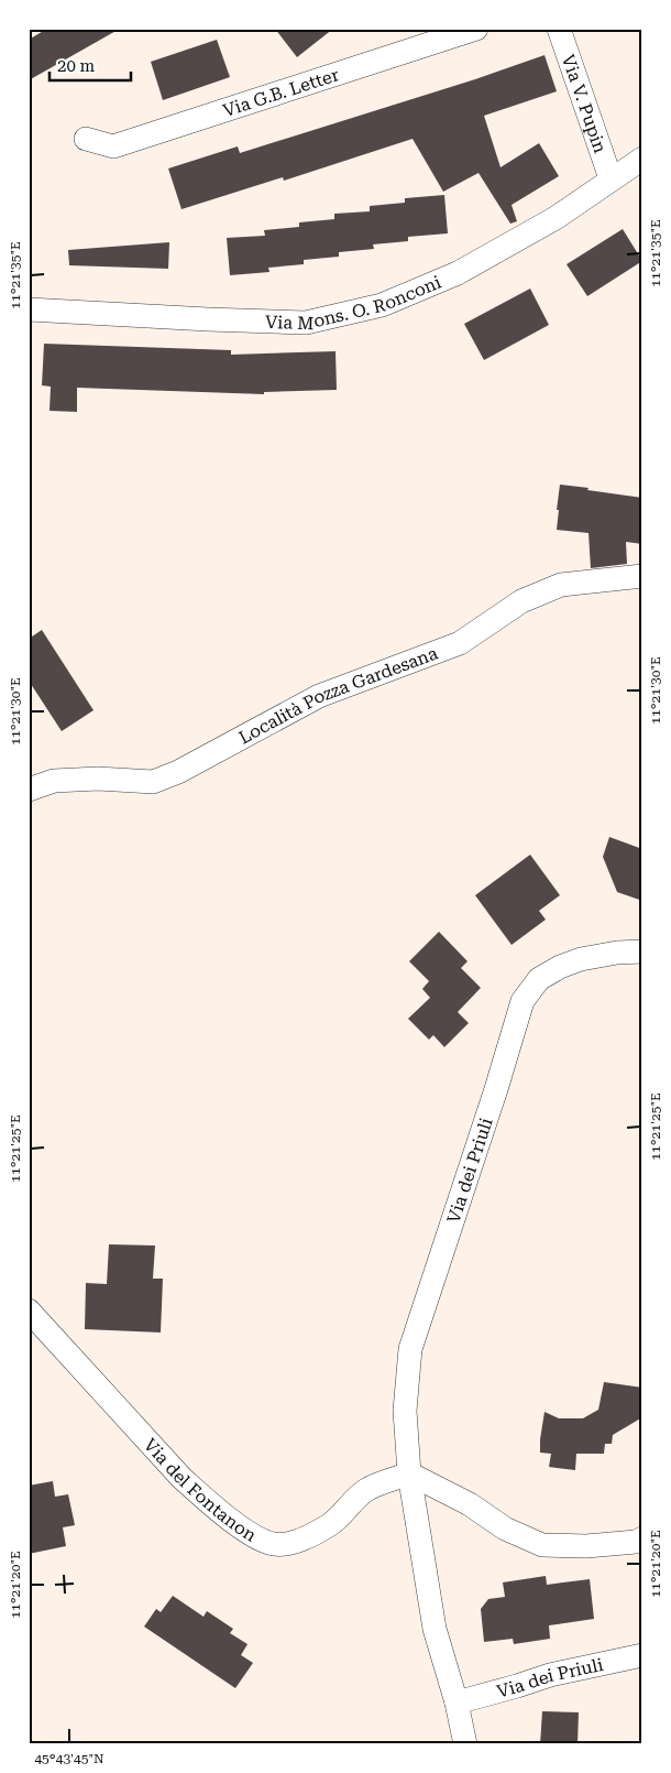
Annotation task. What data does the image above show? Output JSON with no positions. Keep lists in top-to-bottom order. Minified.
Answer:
{"streets":{"street":["Via G.B. Letter","Via V. Pupin","Via Mons. O. Ronconi","Località Pozza Gardesana","Via dei Priuli","Via del Fontanon"]},"crossings":[["Via V. Pupin","Via Mons. O. Ronconi"],["Via dei Priuli","Via del Fontanon"]],"scale_bar":"20 m","coordinates":["11°21'35\"E","11°21'30\"E","11°21'25\"E","11°21'20\"E","45°43'45\"N"]}
